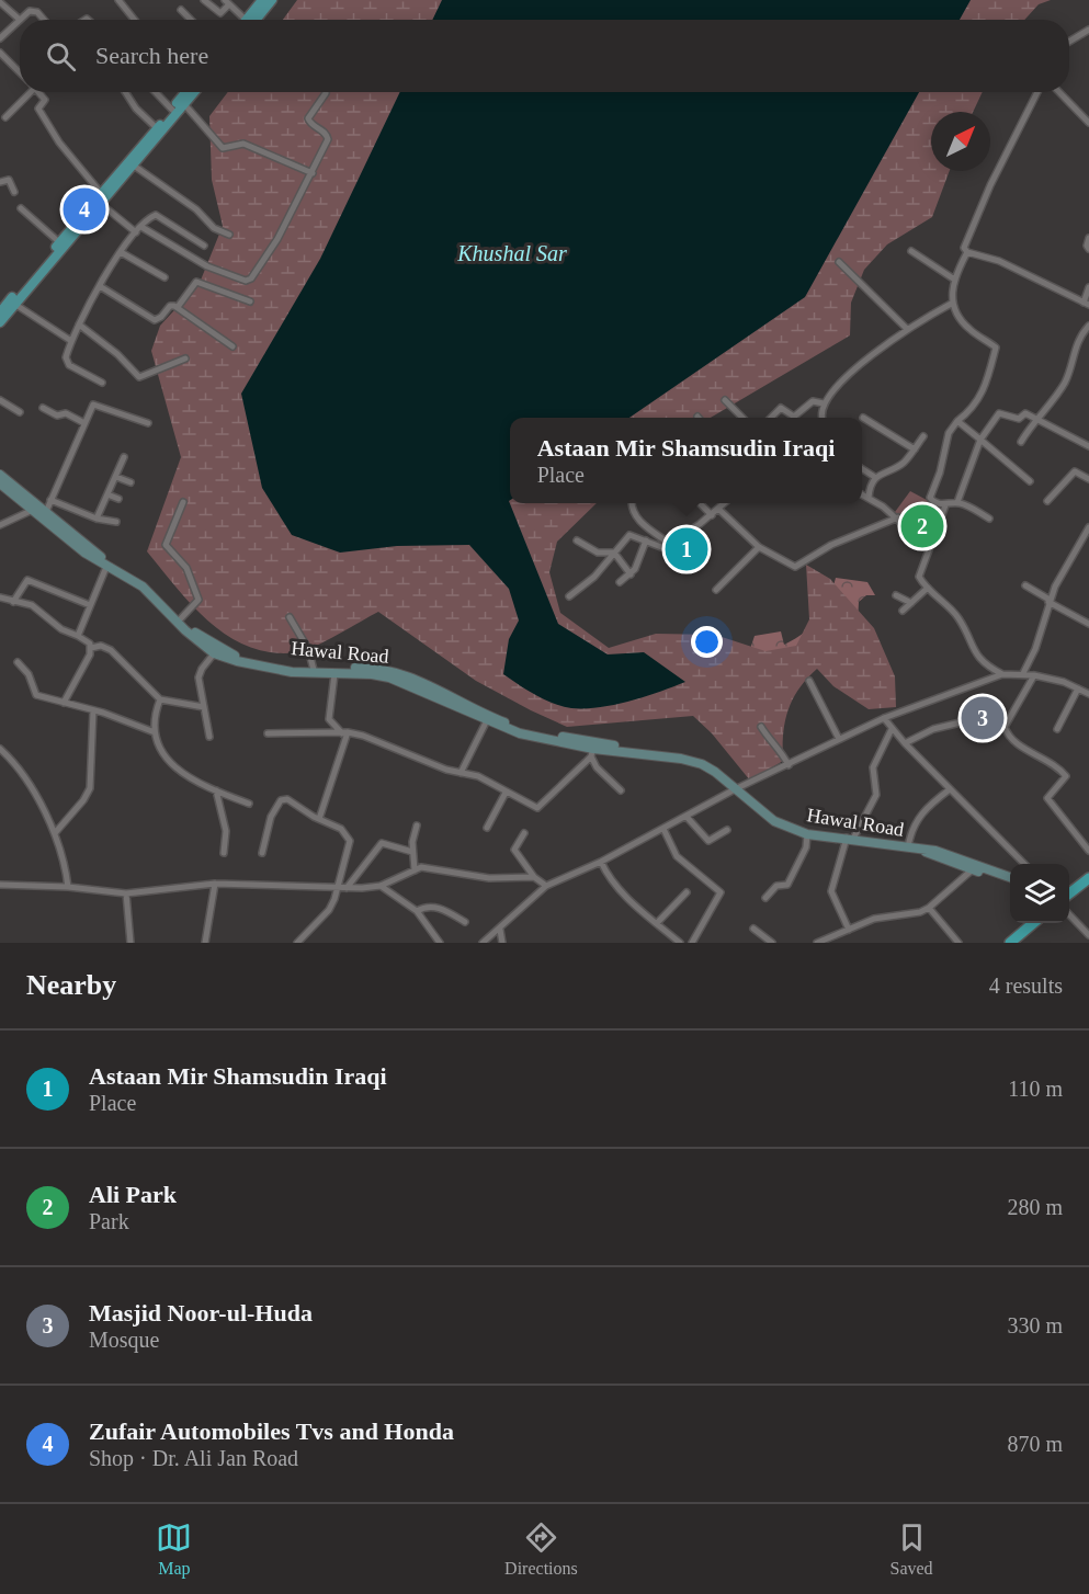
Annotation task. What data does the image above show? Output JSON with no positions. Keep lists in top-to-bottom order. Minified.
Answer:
{"streets":{"main road":["Hawal Road"]},"water":["Khushal Sar"],"north":"top right","page":{"search":"Search here","pins":["4","2","1","3"],"popup":["Astaan Mir Shamsudin Iraqi","Place"],"heading":["Nearby","4 results"],"list":[{"mark":"1","name":"Astaan Mir Shamsudin Iraqi","note":"Place","value":"110 m"},{"mark":"2","name":"Ali Park","note":"Park","value":"280 m"},{"mark":"3","name":"Masjid Noor-ul-Huda","note":"Mosque","value":"330 m"},{"mark":"4","name":"Zufair Automobiles Tvs and Honda","note":"Shop · Dr. Ali Jan Road","value":"870 m"}],"nav":["Map","Directions","Saved"]}}
